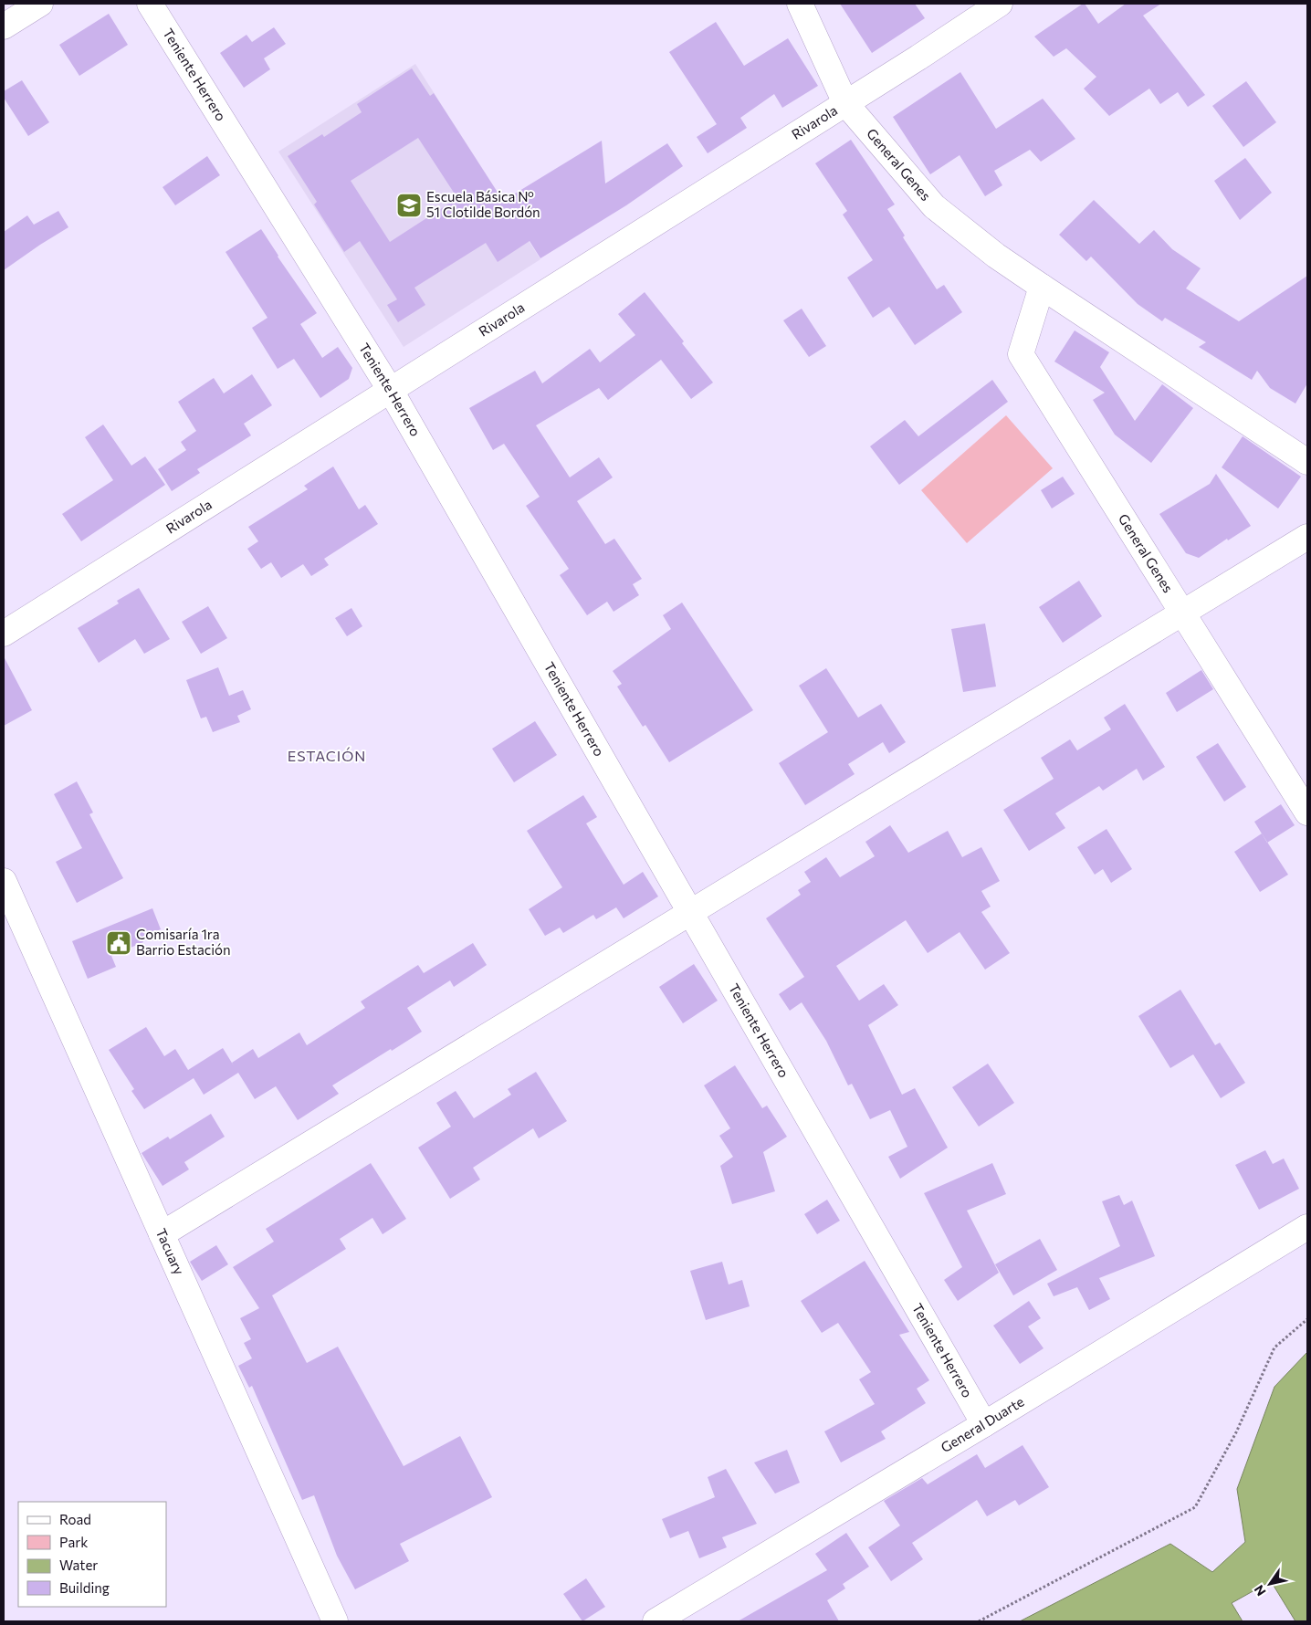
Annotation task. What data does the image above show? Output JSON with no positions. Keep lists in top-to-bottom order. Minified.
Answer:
{"streets":{"street":["Teniente Herrero","Rivarola","General Genes","Tacuary","General Duarte"]},"crossings":[["Teniente Herrero","Rivarola"],["Teniente Herrero","General Duarte"],["Rivarola","General Genes"]],"districts":["ESTACIÓN"],"places":{"school or university":["Escuela Básica Nº 51 Clotilde Bordón"],"public building":["Comisaría 1ra Barrio Estación"]},"legend":["Road","Park","Water","Building"],"north":"bottom left"}
